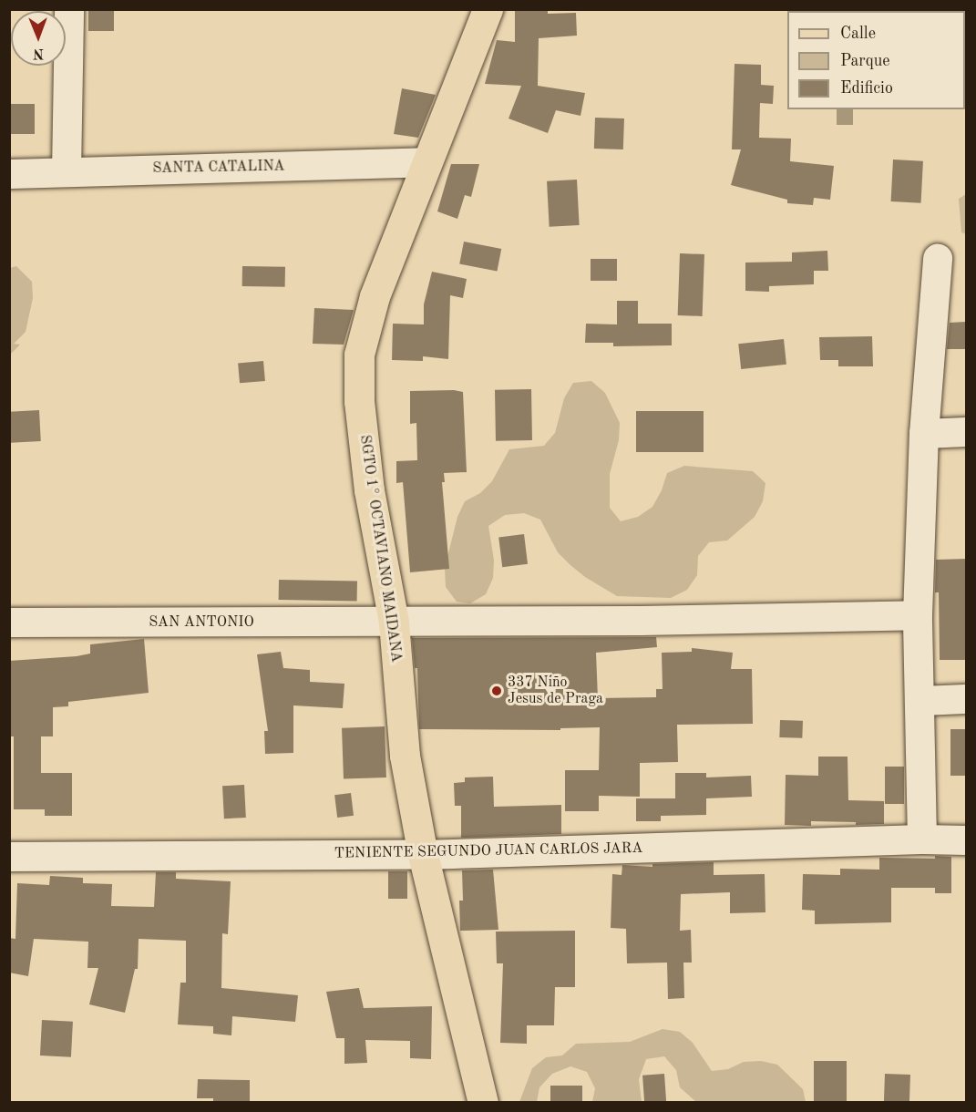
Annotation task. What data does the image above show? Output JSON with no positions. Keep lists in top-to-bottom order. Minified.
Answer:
{"streets":{"main road":["SGTO 1° OCTAVIANO MAIDANA"],"street":["SANTA CATALINA","SAN ANTONIO","TENIENTE SEGUNDO JUAN CARLOS JARA"]},"crossings":[["SANTA CATALINA","SGTO 1° OCTAVIANO MAIDANA"],["SGTO 1° OCTAVIANO MAIDANA","SAN ANTONIO"],["SGTO 1° OCTAVIANO MAIDANA","TENIENTE SEGUNDO JUAN CARLOS JARA"]],"places":["337 Niño Jesus de Praga"],"legend":["Calle","Parque","Edificio"],"north":"bottom"}
